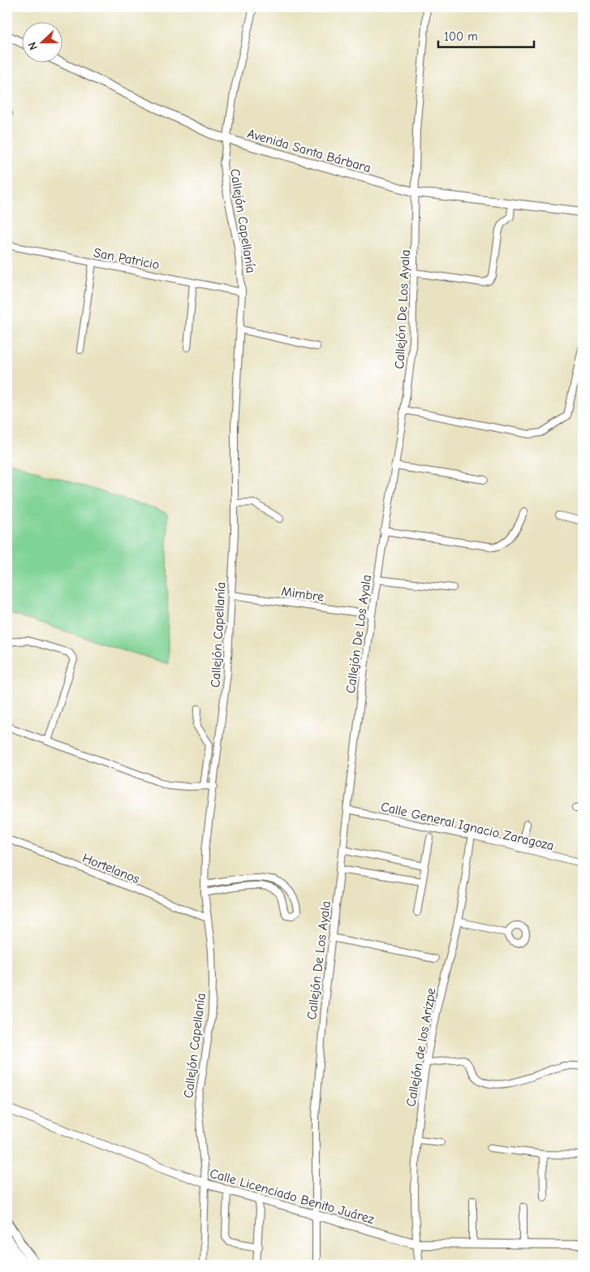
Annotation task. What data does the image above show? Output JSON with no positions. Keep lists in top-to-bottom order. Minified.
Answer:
{"streets":{"street":["Avenida Santa Bárbara","Callejón Capellanía","San Patricio","Callejón De Los Ayala","Mimbre","Calle General Ignacio Zaragoza","Hortelanos","Callejón de los Arizpe","Calle Licenciado Benito Juárez"]},"crossings":[["Avenida Santa Bárbara","Callejón Capellanía"],["Avenida Santa Bárbara","Callejón De Los Ayala"],["Callejón Capellanía","San Patricio"],["Callejón Capellanía","Mimbre"],["Callejón Capellanía","Hortelanos"],["Callejón Capellanía","Calle Licenciado Benito Juárez"],["Callejón De Los Ayala","Mimbre"],["Callejón De Los Ayala","Calle General Ignacio Zaragoza"],["Callejón De Los Ayala","Calle Licenciado Benito Juárez"],["Calle General Ignacio Zaragoza","Callejón de los Arizpe"],["Callejón de los Arizpe","Calle Licenciado Benito Juárez"]],"scale_bar":"100 m","north":"left"}
